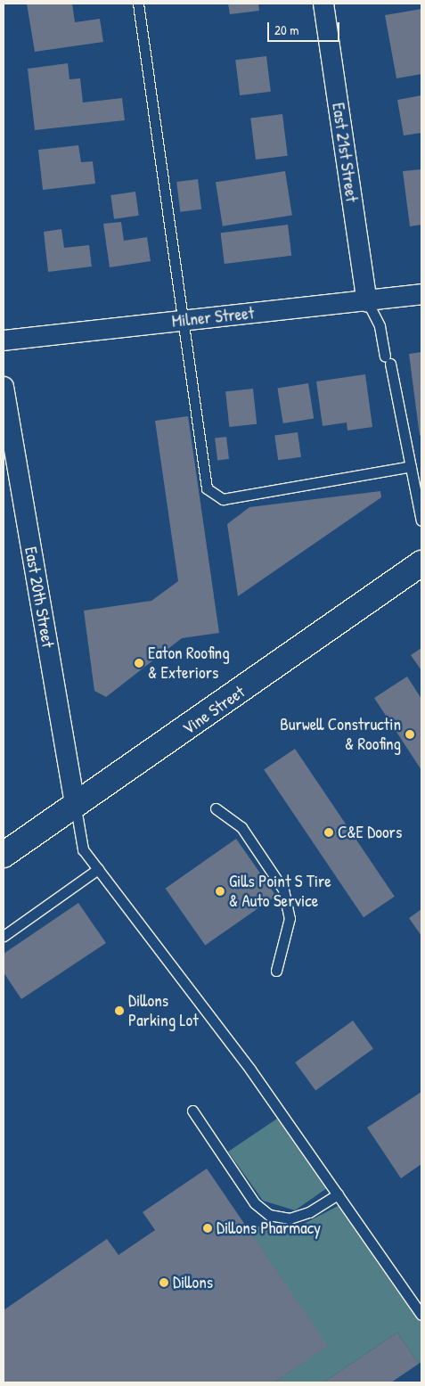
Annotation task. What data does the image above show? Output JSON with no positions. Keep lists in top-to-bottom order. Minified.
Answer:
{"streets":{"main road":["Vine Street"],"street":["East 21st Street","Milner Street","East 20th Street"]},"crossings":[["East 21st Street","Milner Street"],["East 20th Street","Vine Street"]],"places":["Eaton Roofing & Exteriors","Burwell Constructin & Roofing","C&E Doors","Gills Point S Tire & Auto Service","Dillons Parking Lot","Dillons Pharmacy","Dillons"],"scale_bar":"20 m"}
